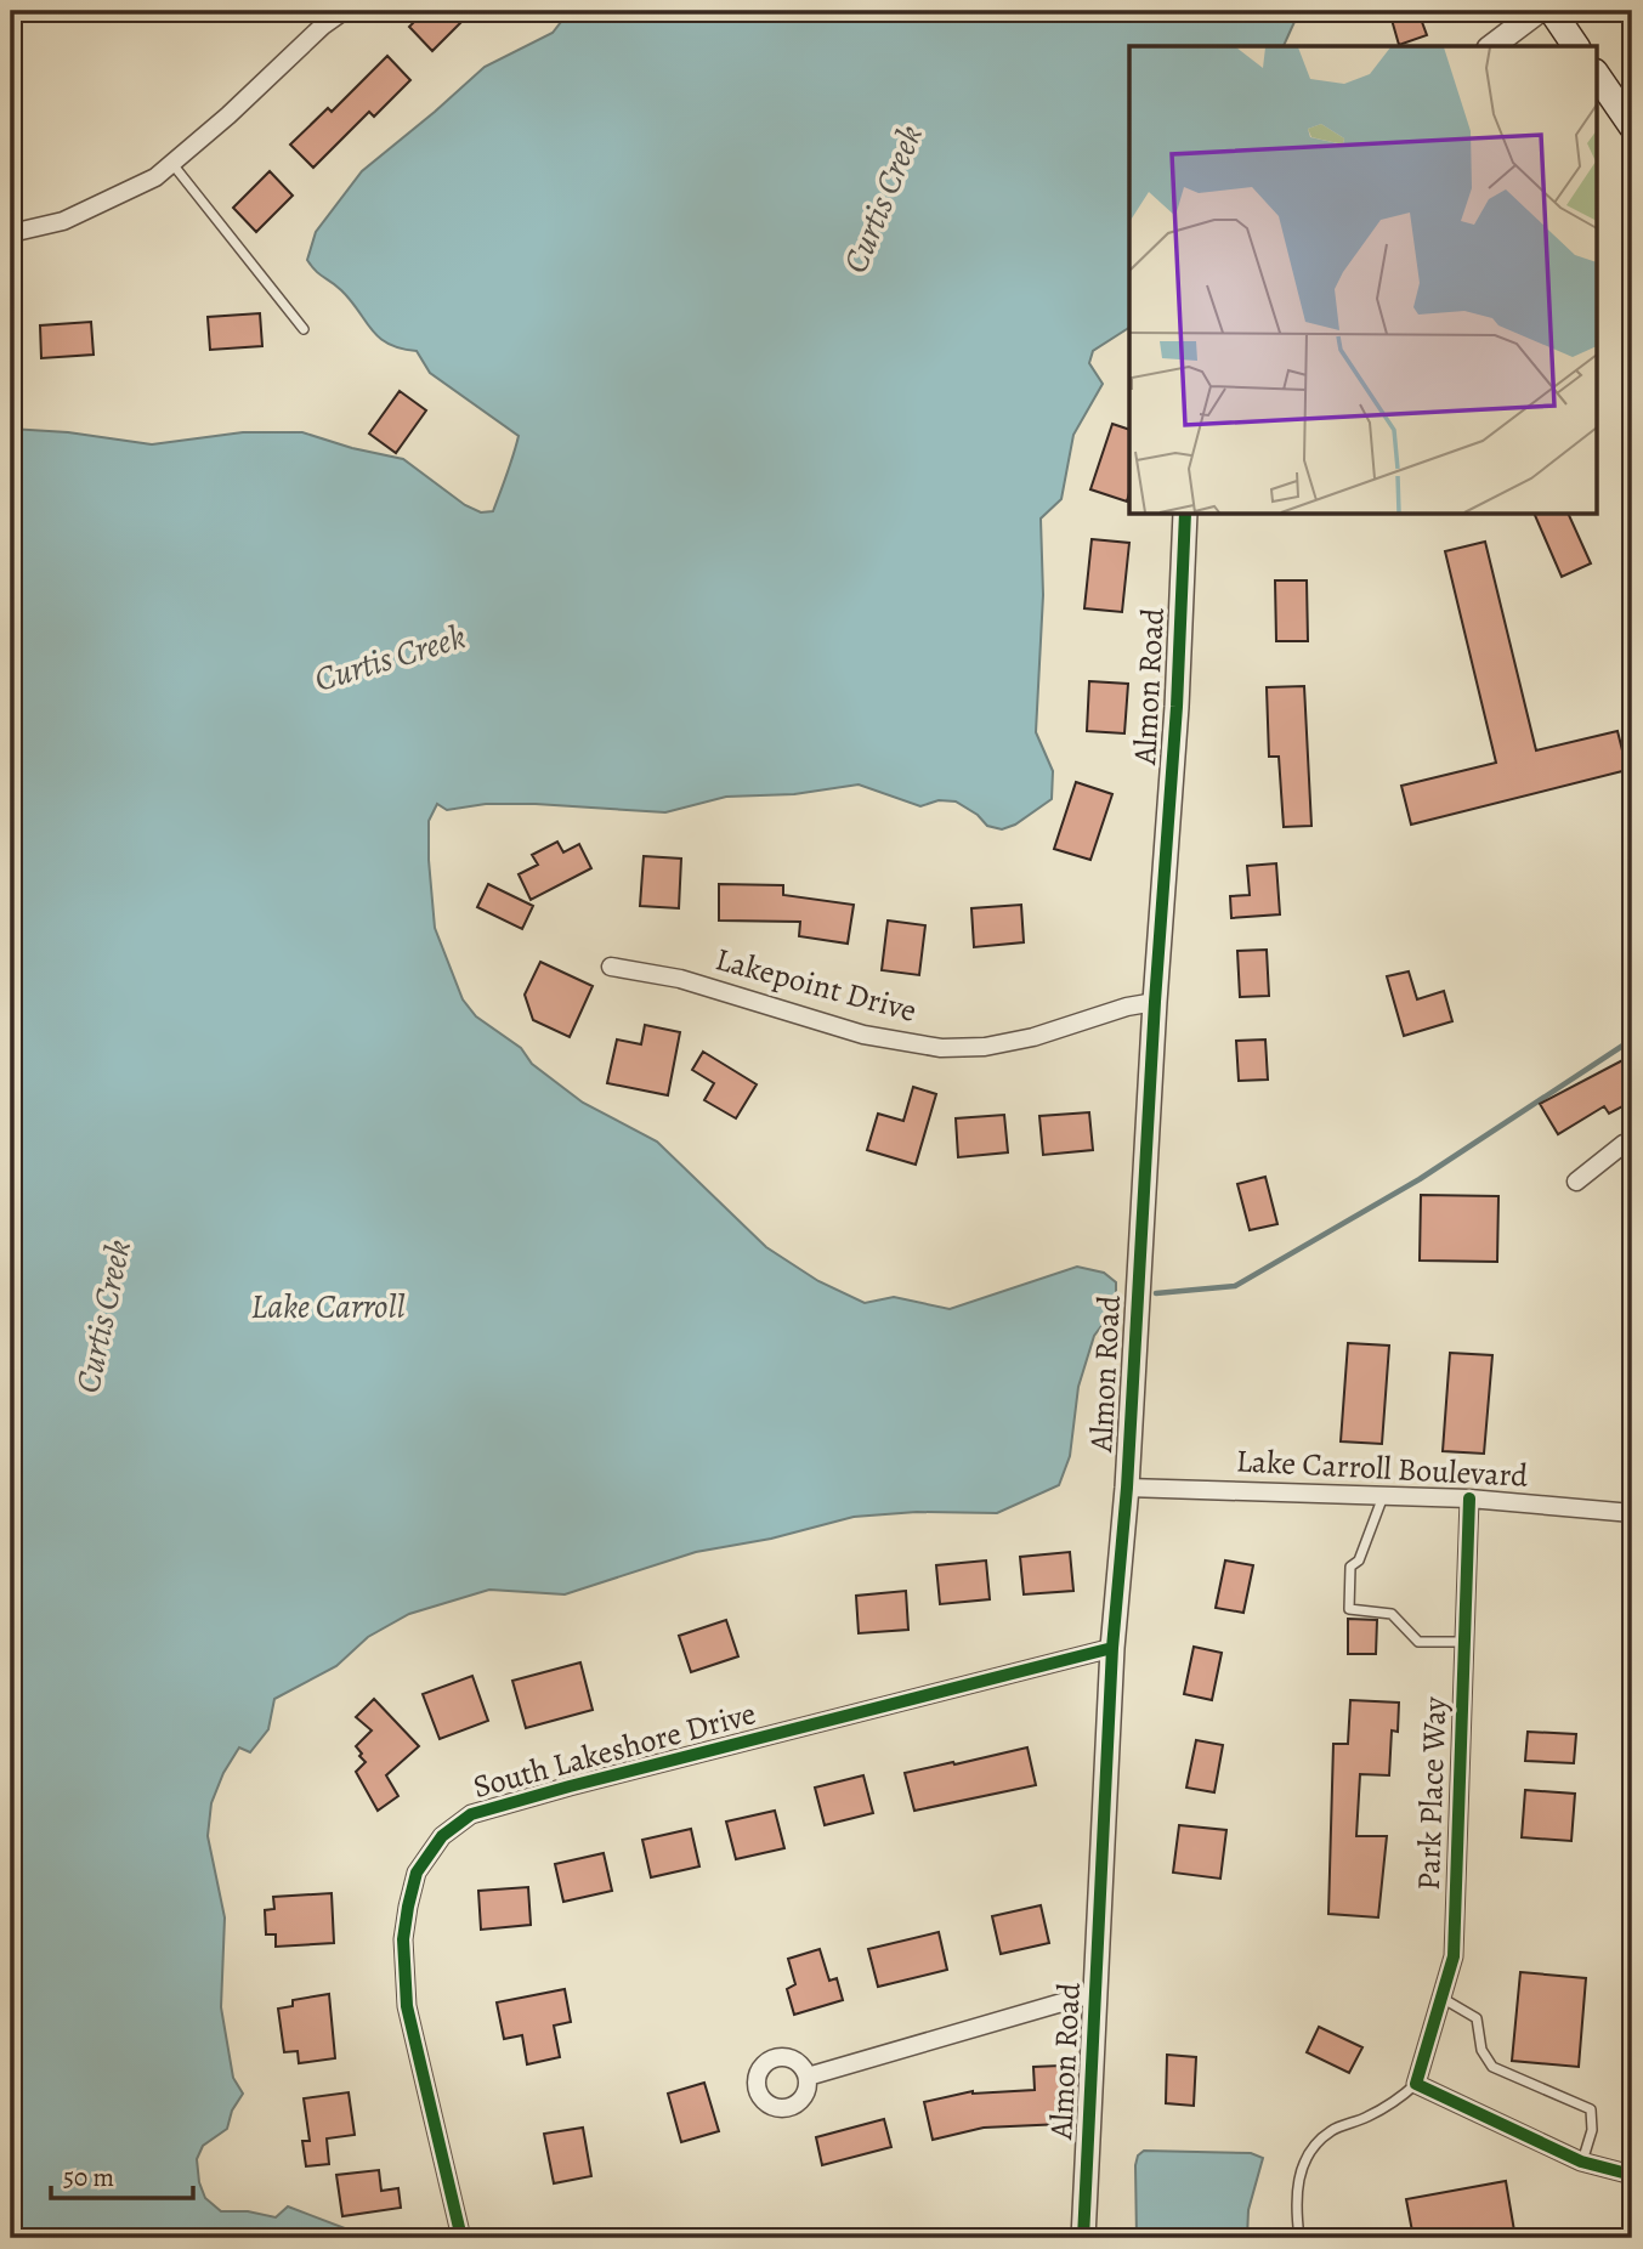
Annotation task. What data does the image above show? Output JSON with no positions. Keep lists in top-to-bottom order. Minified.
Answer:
{"streets":{"street":["Almon Road","Lakepoint Drive","Lake Carroll Boulevard","South Lakeshore Drive","Park Place Way"]},"crossings":[["Almon Road","Lakepoint Drive"],["Almon Road","Lake Carroll Boulevard"],["Almon Road","South Lakeshore Drive"],["Lake Carroll Boulevard","Park Place Way"]],"water":["Curtis Creek","Lake Carroll"],"scale_bar":"50 m"}
